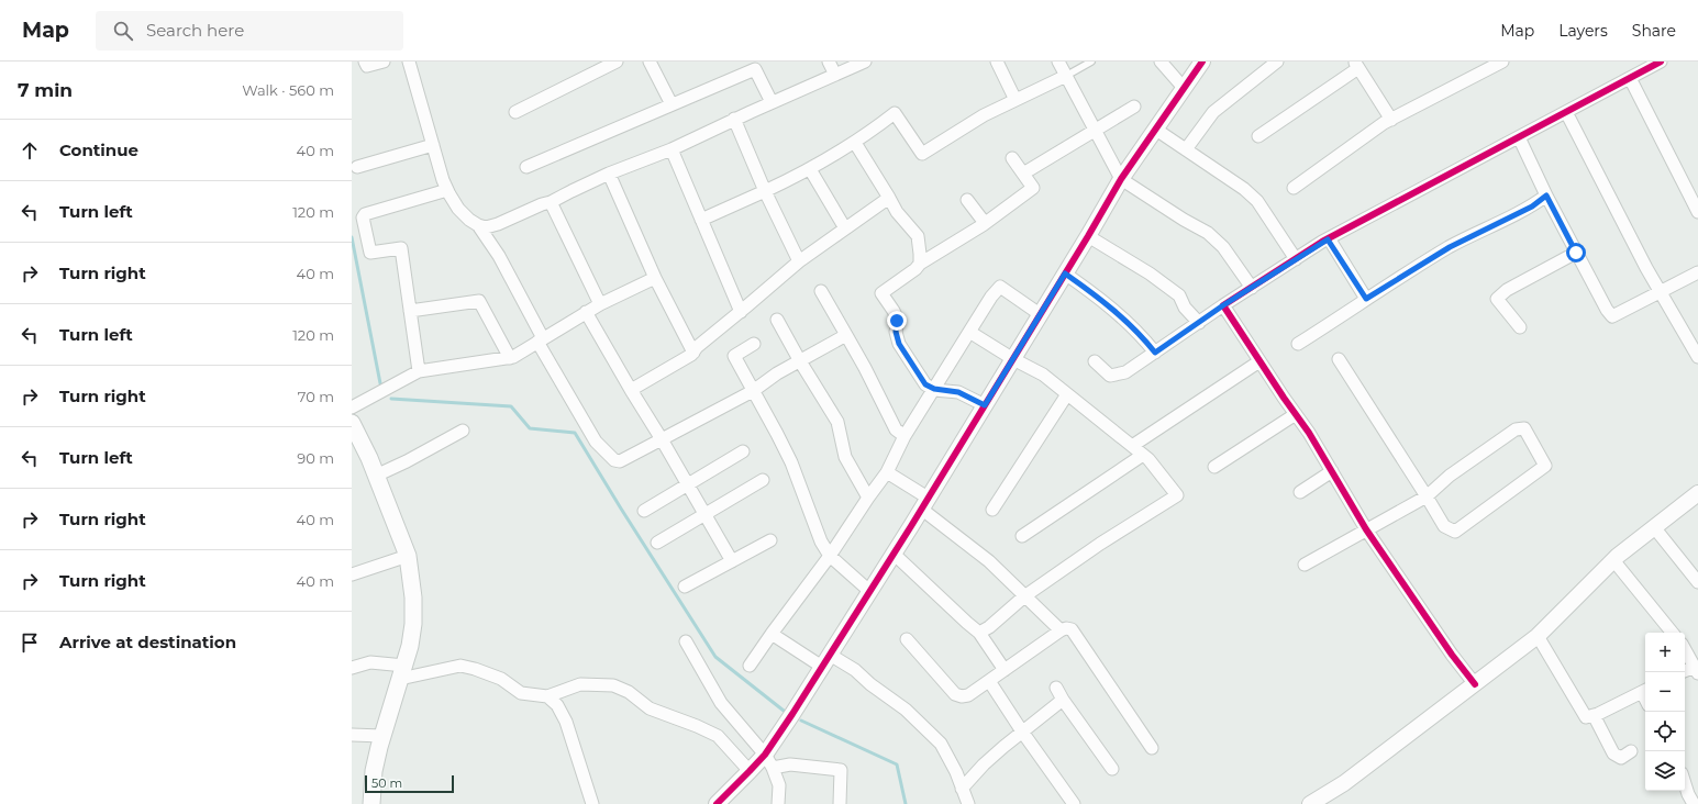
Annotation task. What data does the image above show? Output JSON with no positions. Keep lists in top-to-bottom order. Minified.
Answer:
{"scale_bar":"50 m","page":{"header":"Map","search":"Search here","nav":["Map","Layers","Share"],"heading":["7 min","Walk · 560 m"],"list":[["Continue","40 m"],["Turn left","120 m"],["Turn right","40 m"],["Turn left","120 m"],["Turn right","70 m"],["Turn left","90 m"],["Turn right","40 m"],["Turn right","40 m"],"Arrive at destination"],"map_buttons":["+","−"],"scale":"50 m"}}
